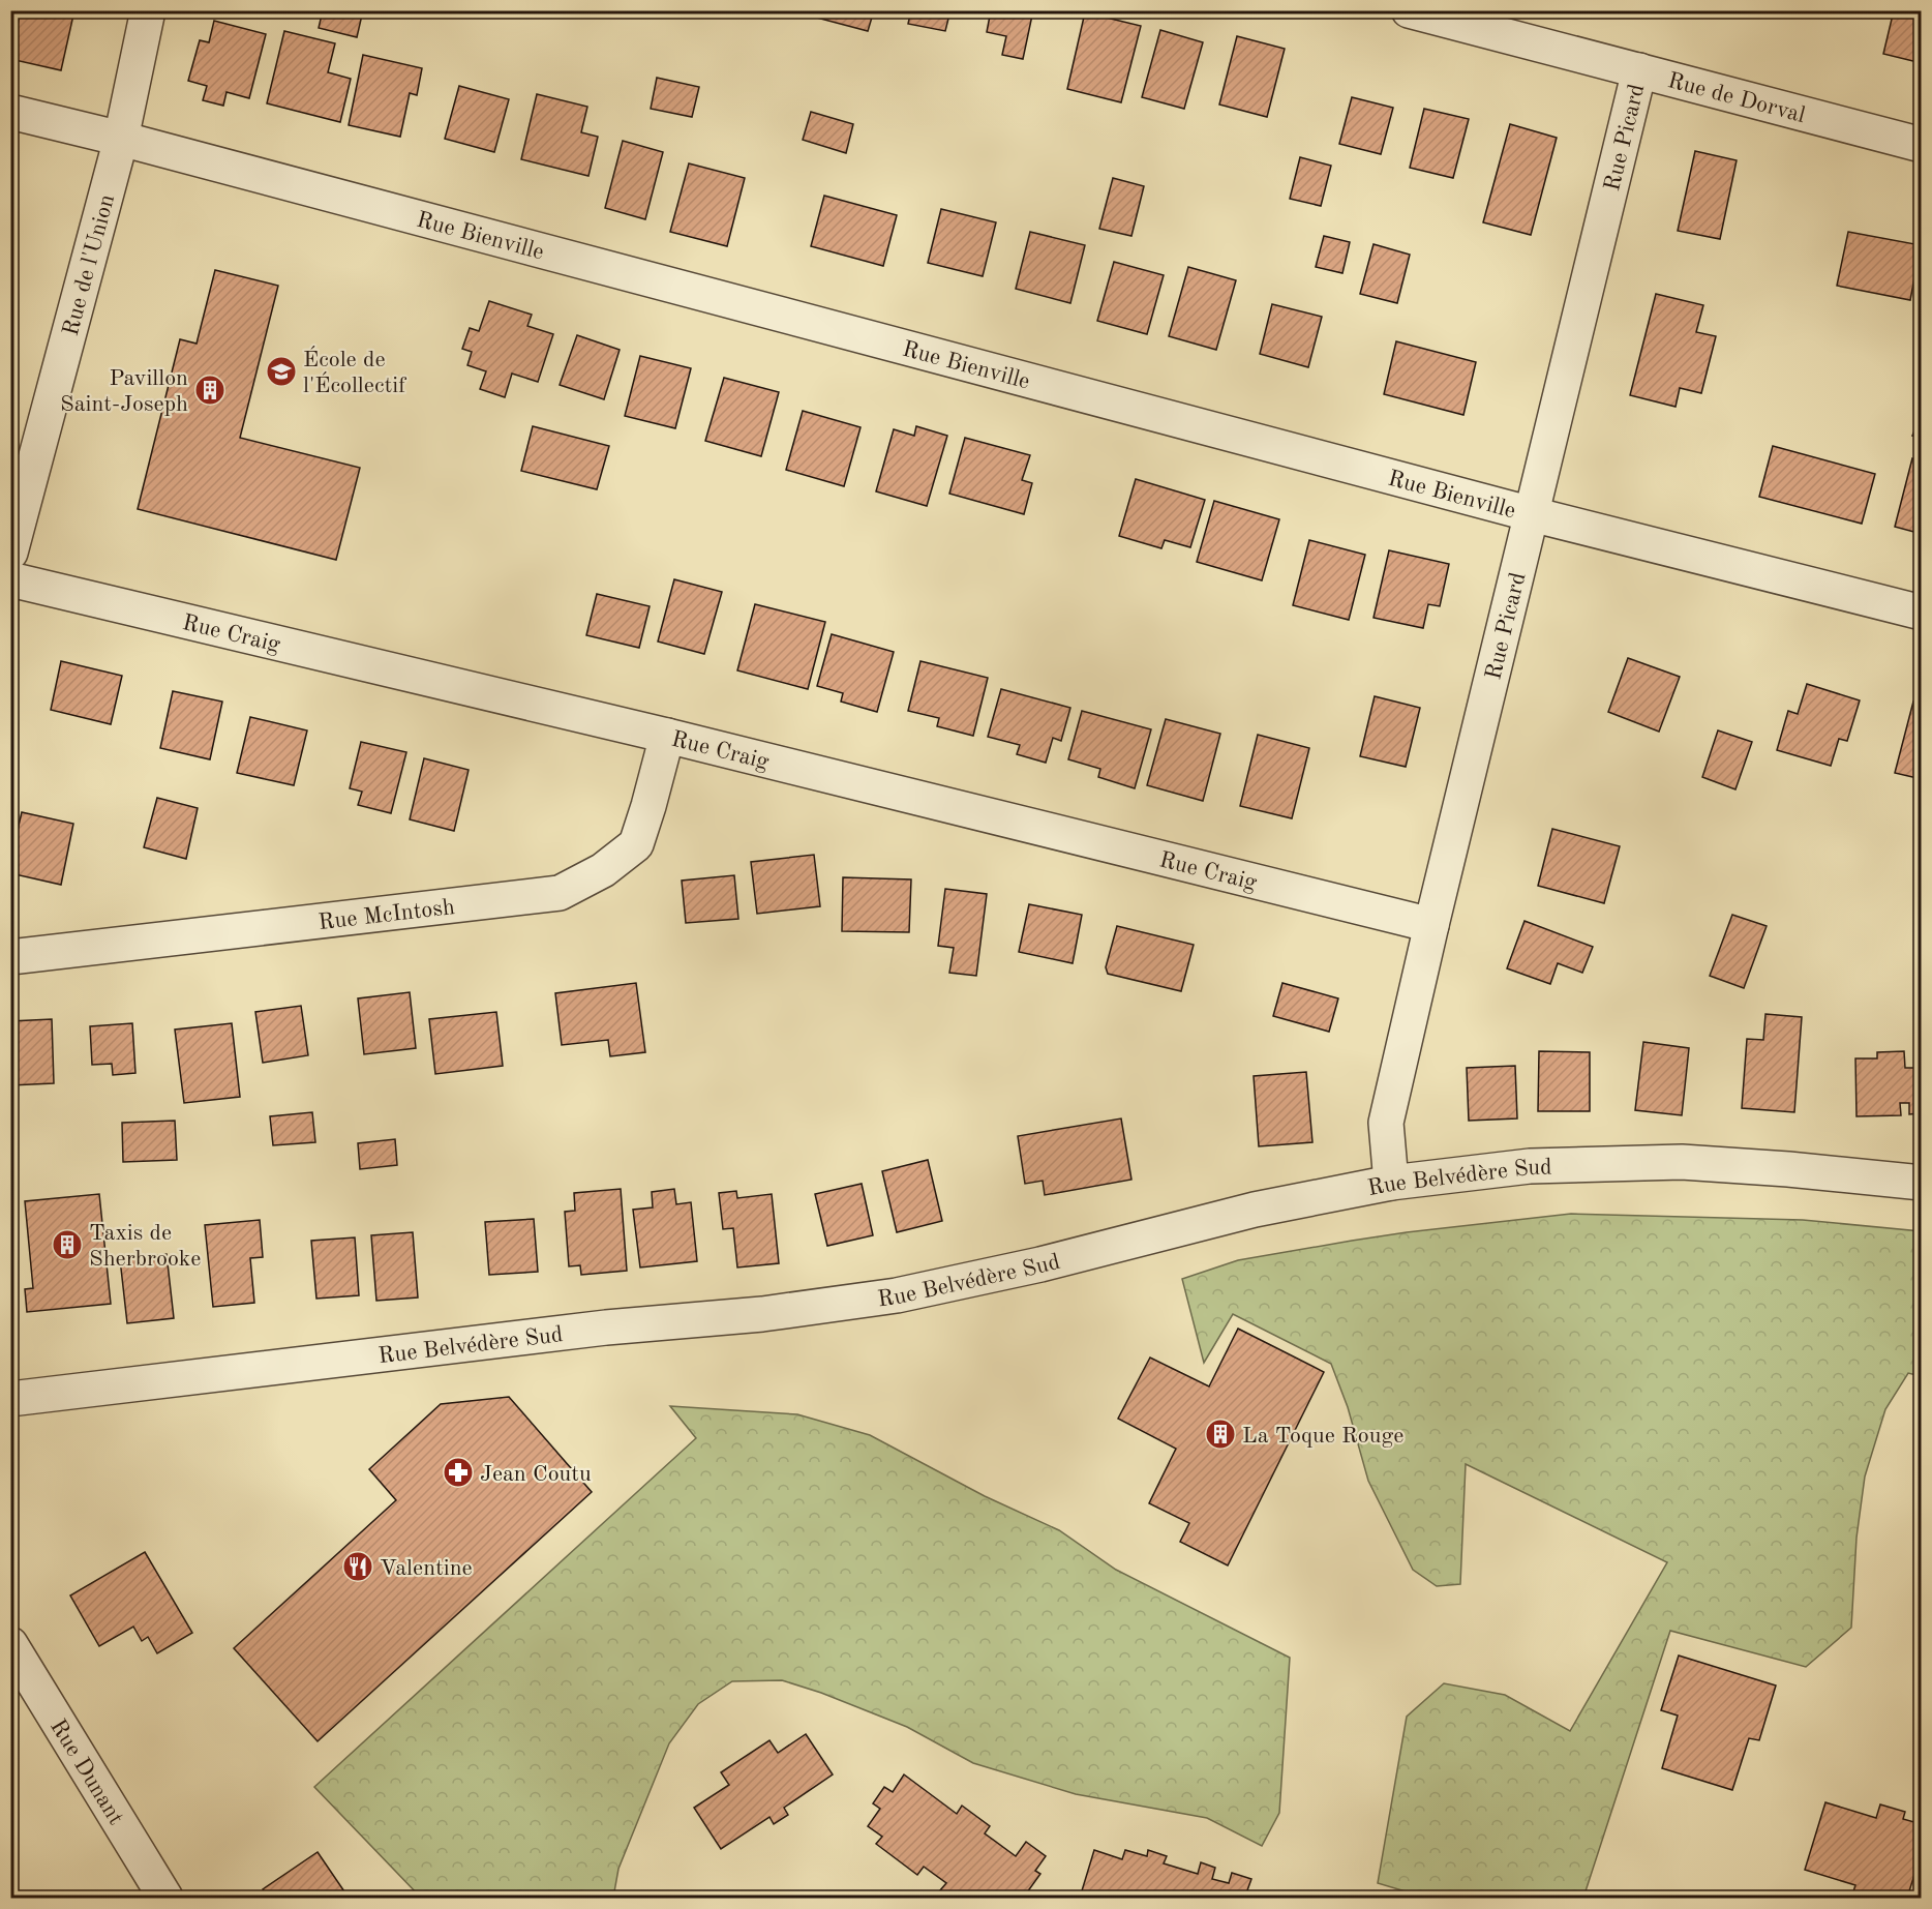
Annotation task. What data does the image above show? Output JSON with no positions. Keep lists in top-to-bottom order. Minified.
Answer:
{"streets":{"street":["Rue de Dorval","Rue Picard","Rue Bienville","Rue de l'Union","Rue Craig","Rue McIntosh","Rue Belvédère Sud","Rue Dunant"]},"crossings":[["Rue de Dorval","Rue Picard"],["Rue Picard","Rue Bienville"],["Rue Picard","Rue Craig"],["Rue Picard","Rue Belvédère Sud"],["Rue Bienville","Rue de l'Union"],["Rue Craig","Rue McIntosh"]],"places":{"school or university":["École de l'Écollectif"],"building":["Pavillon Saint-Joseph","Taxis de Sherbrooke","La Toque Rouge"],"pharmacy":["Jean Coutu"],"restaurant":["Valentine"]}}
